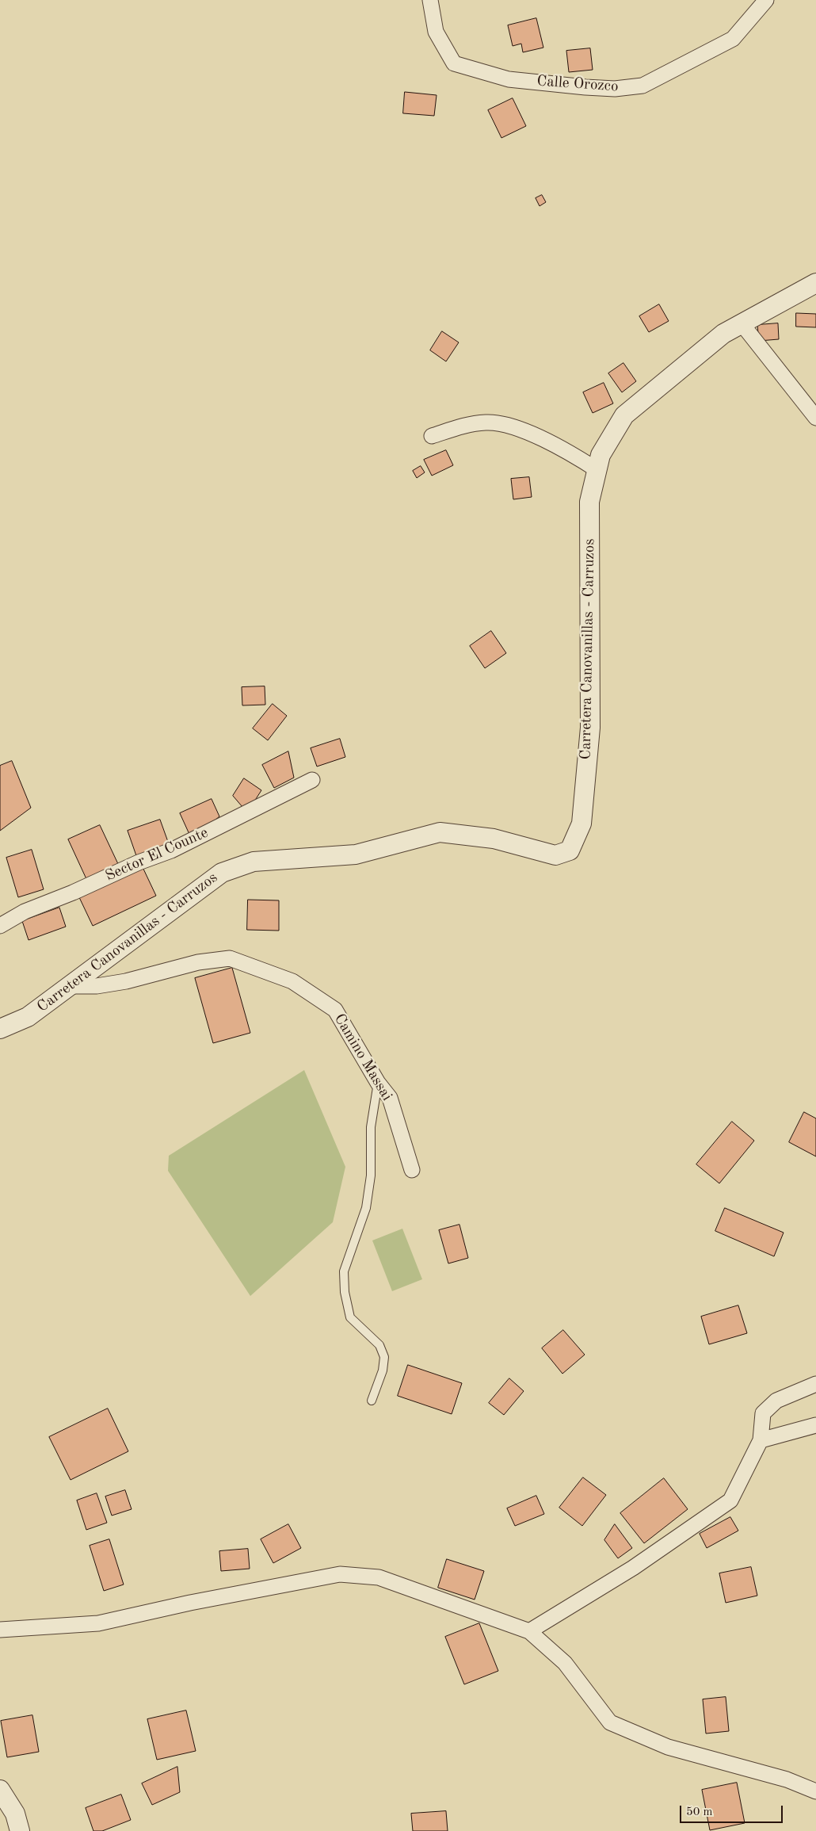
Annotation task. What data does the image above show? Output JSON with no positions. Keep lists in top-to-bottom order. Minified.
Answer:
{"streets":{"street":["Calle Orozco","Carretera Canovanillas - Carruzos","Sector El Counte","Camino Massai"]},"crossings":[["Carretera Canovanillas - Carruzos","Camino Massai"]],"scale_bar":"50 m"}
